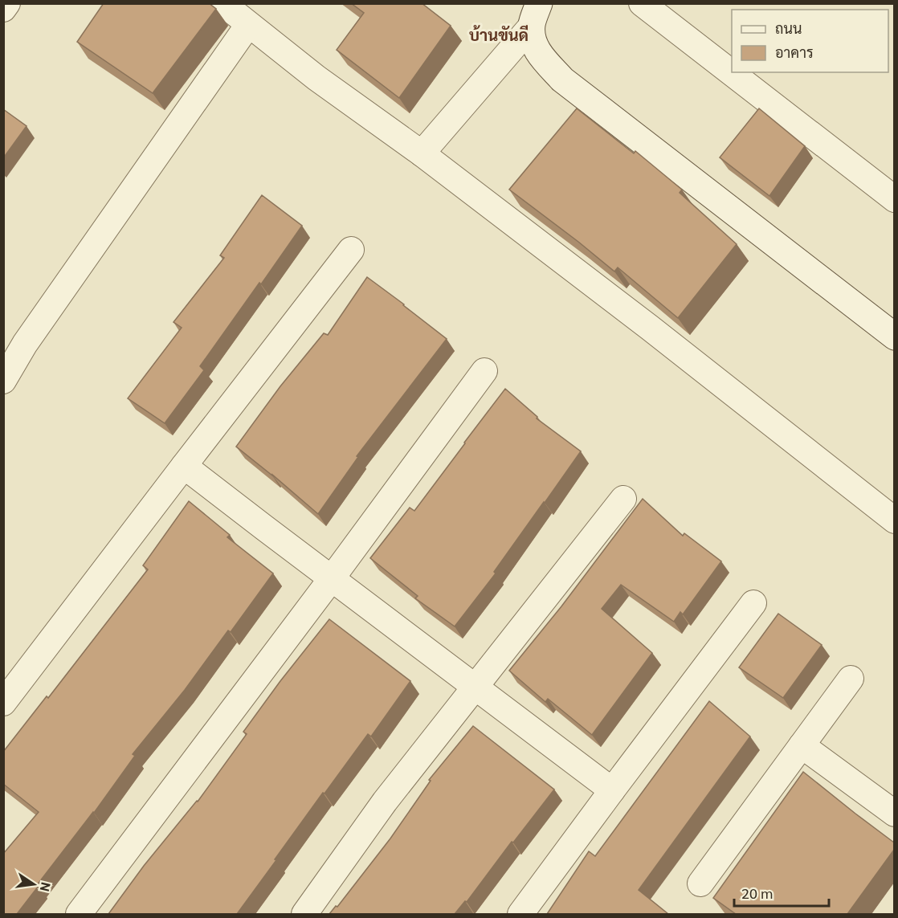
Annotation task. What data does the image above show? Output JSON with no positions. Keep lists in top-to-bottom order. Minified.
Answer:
{"districts":["บ้านขันดี"],"legend":["ถนน","อาคาร"],"scale_bar":"20 m","north":"right"}
